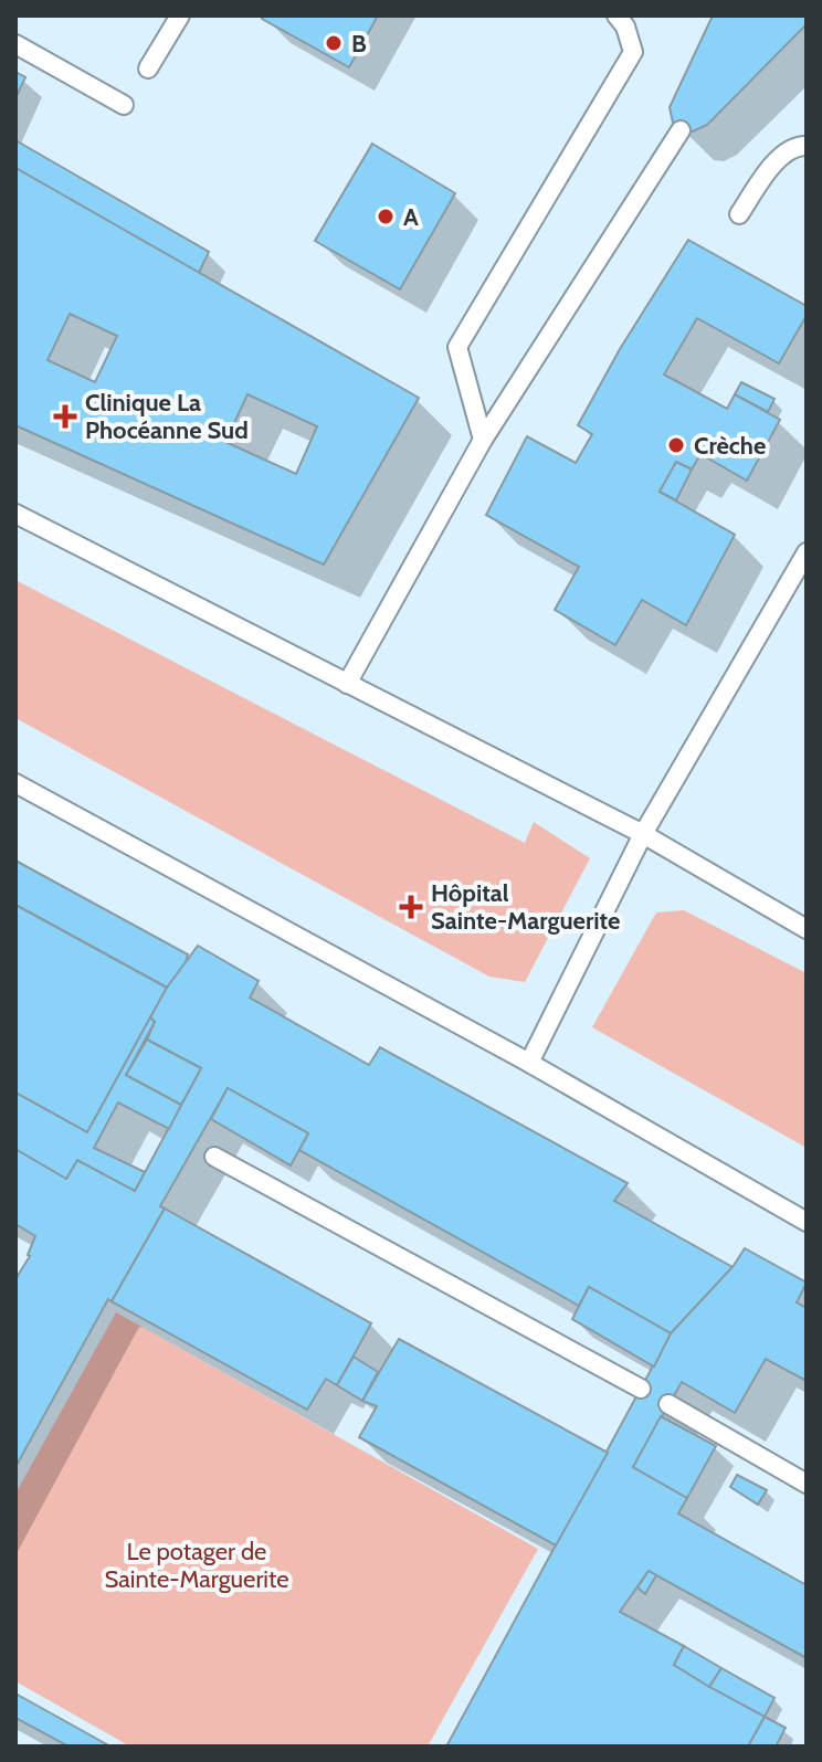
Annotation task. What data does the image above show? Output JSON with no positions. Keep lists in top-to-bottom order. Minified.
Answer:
{"parks":["Le potager de Sainte-Marguerite"],"places":{"other":["B","A","Crèche"],"health":["Clinique La Phocéanne Sud","Hôpital Sainte-Marguerite"]}}
